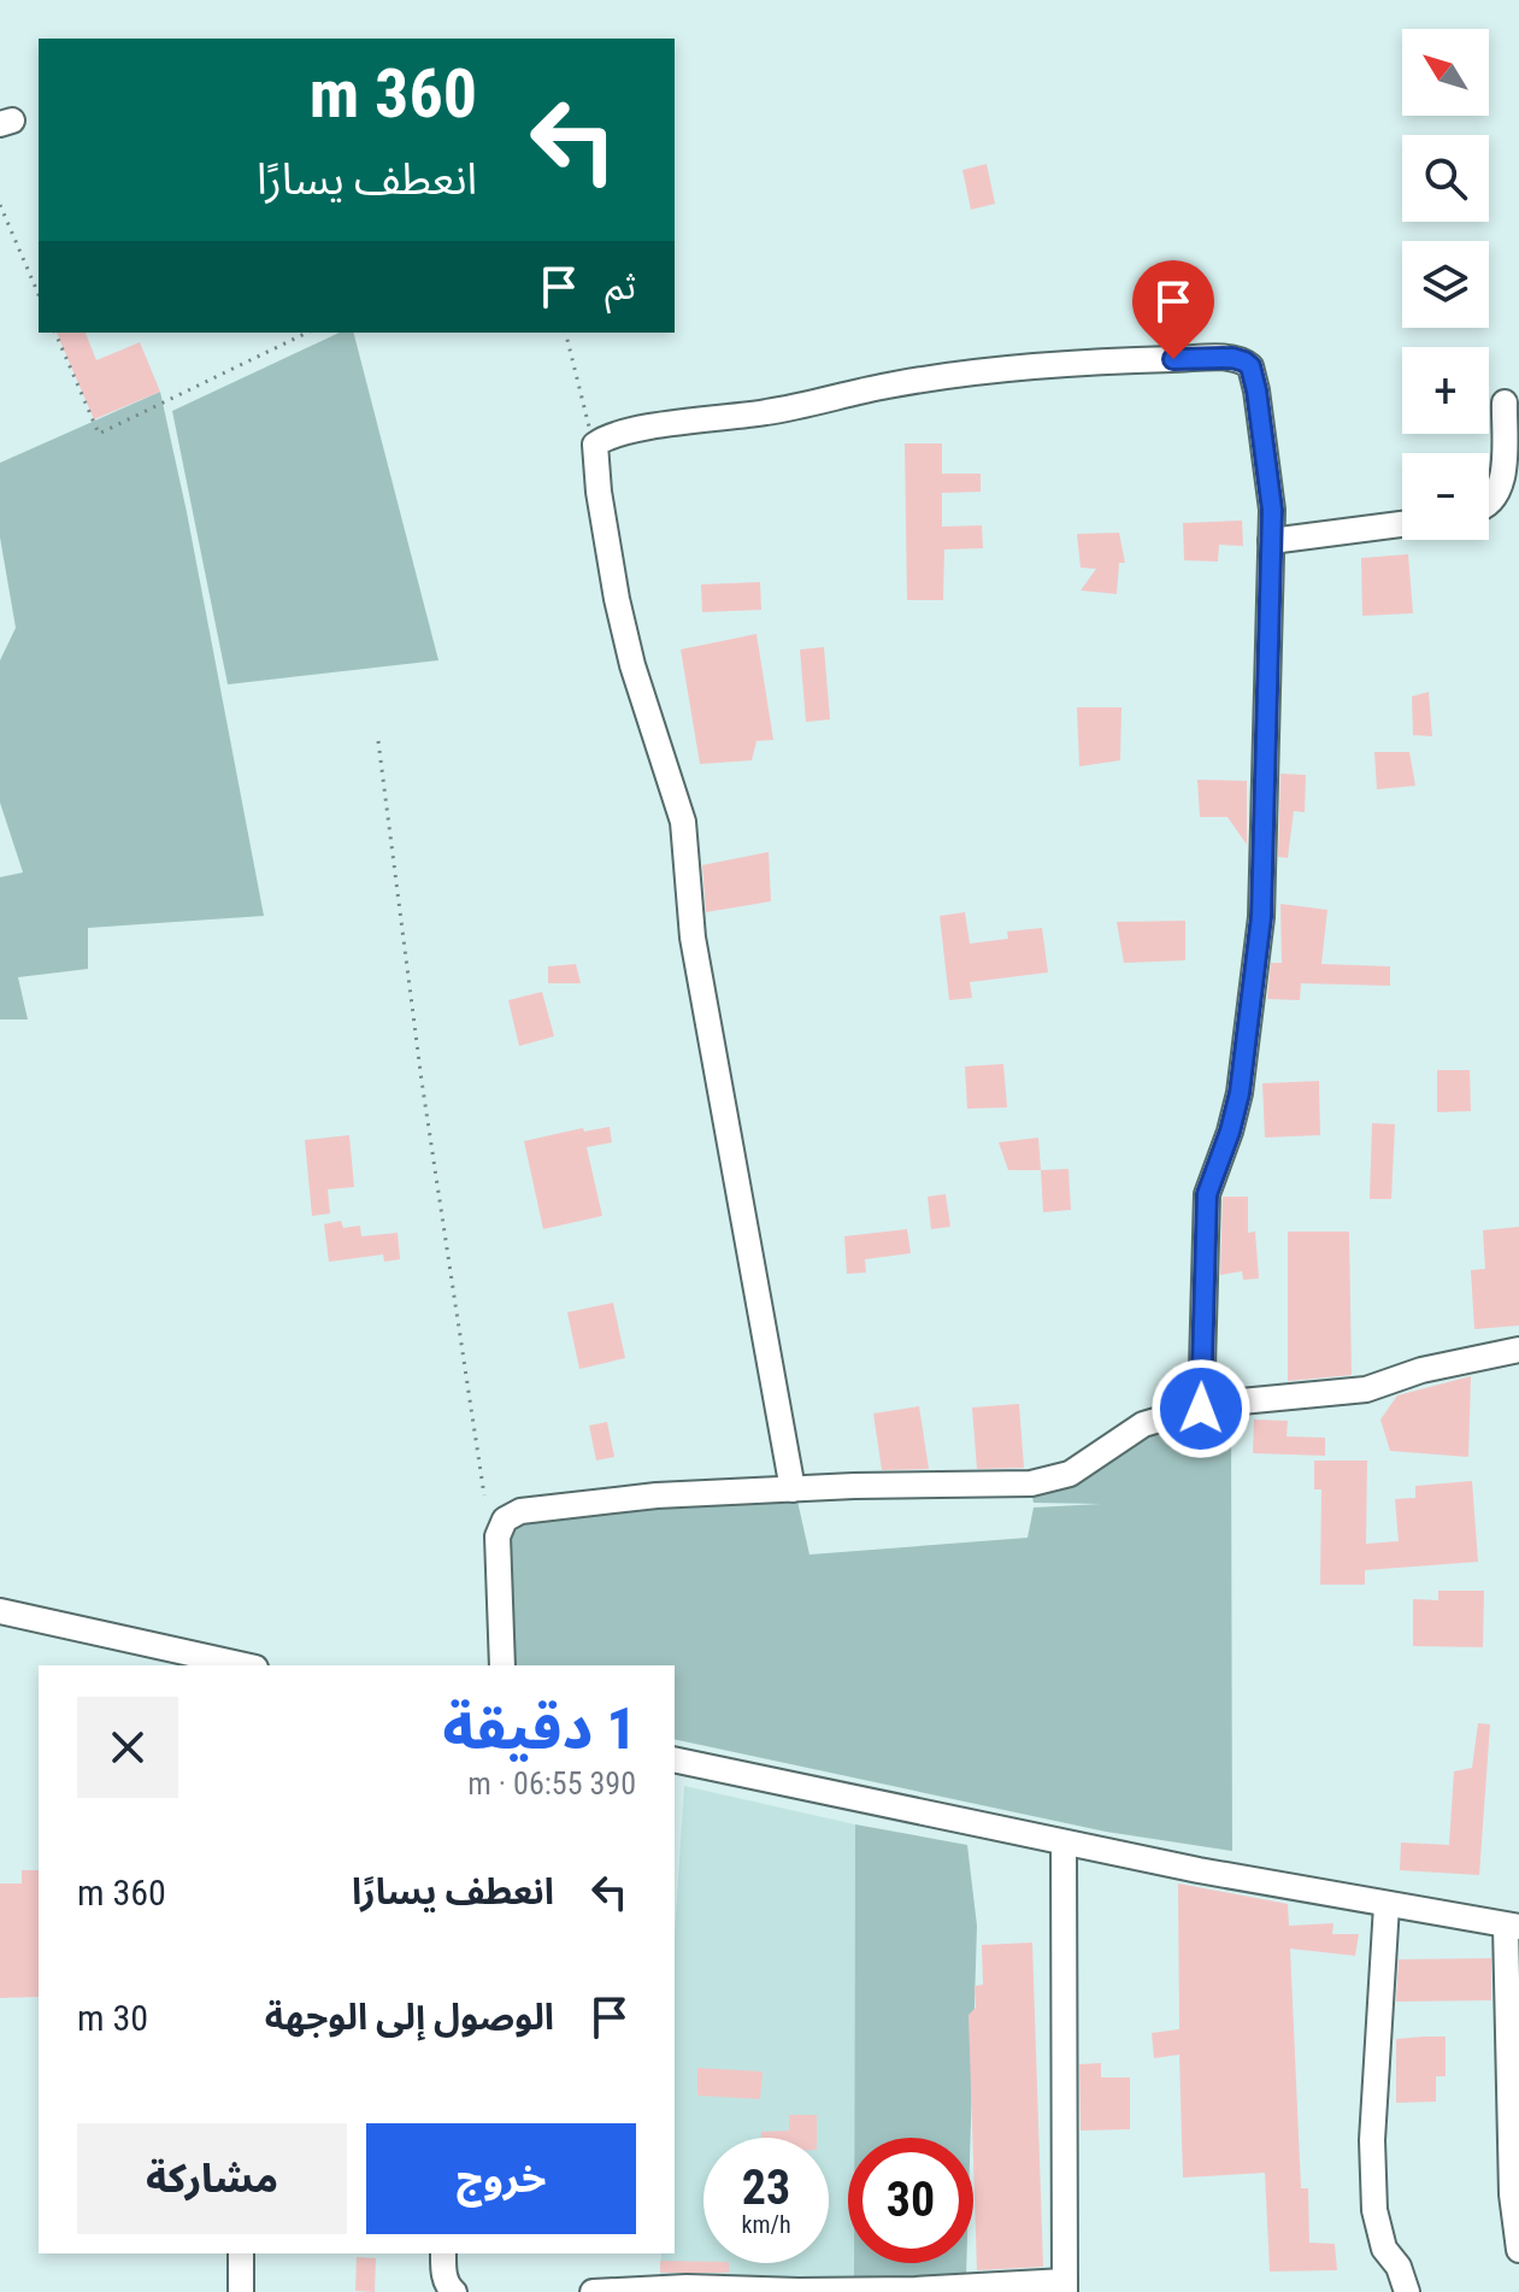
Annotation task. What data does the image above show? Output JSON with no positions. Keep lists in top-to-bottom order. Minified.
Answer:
{"north":"top left","page":{"map_buttons":["+","−"],"turn":["360 m","انعطف يسارًا"],"then":"ثم","heading":["1 دقيقة","390 m · 06:55"],"list":[{"name":"انعطف يسارًا","value":"360 m"},{"name":"الوصول إلى الوجهة","value":"30 m"}],"buttons":["خروج","مشاركة"],"speed":"23 km/h","limit":"30"}}
